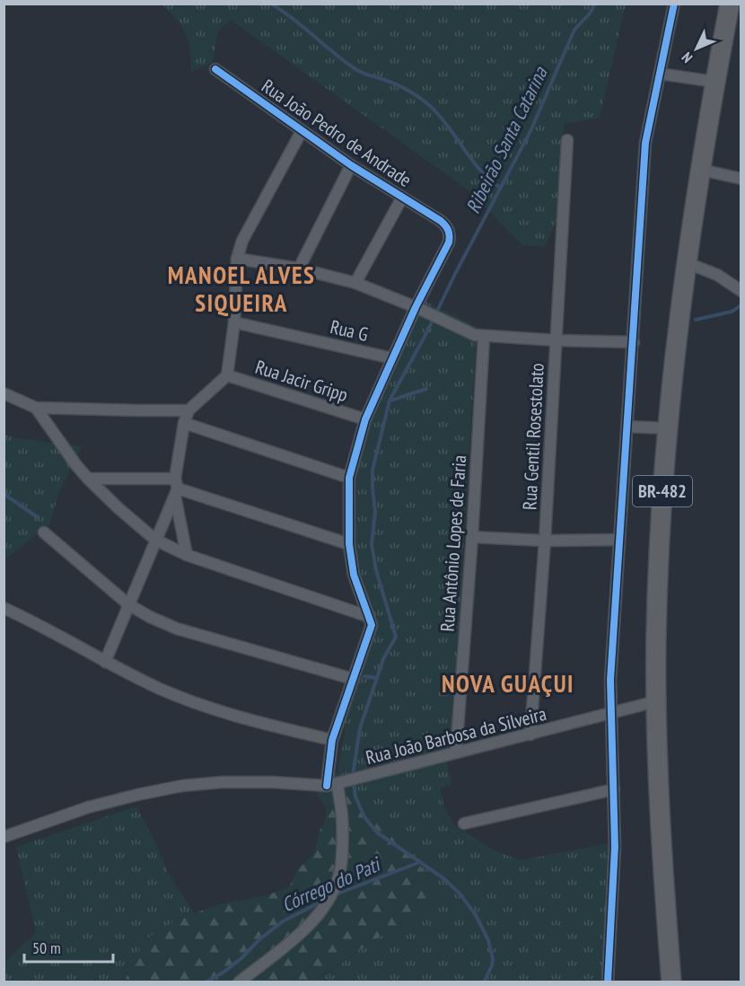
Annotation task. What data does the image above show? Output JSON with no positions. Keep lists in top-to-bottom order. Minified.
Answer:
{"streets":{"highway":["BR-482"],"street":["Rua João Pedro de Andrade","Rua G","Rua Jacir Gripp","Rua Gentil Rosestolato","Rua Antônio Lopes de Faria","Rua João Barbosa da Silveira"]},"crossings":[["Rua Gentil Rosestolato","Rua João Barbosa da Silveira"],["BR-482","Rua João Barbosa da Silveira"],["Rua Antônio Lopes de Faria","Rua João Barbosa da Silveira"]],"districts":["MANOEL ALVES SIQUEIRA","NOVA GUAÇUI"],"water":["Ribeirão Santa Catarina","Córrego do Pati"],"scale_bar":"50 m","north":"bottom left"}
